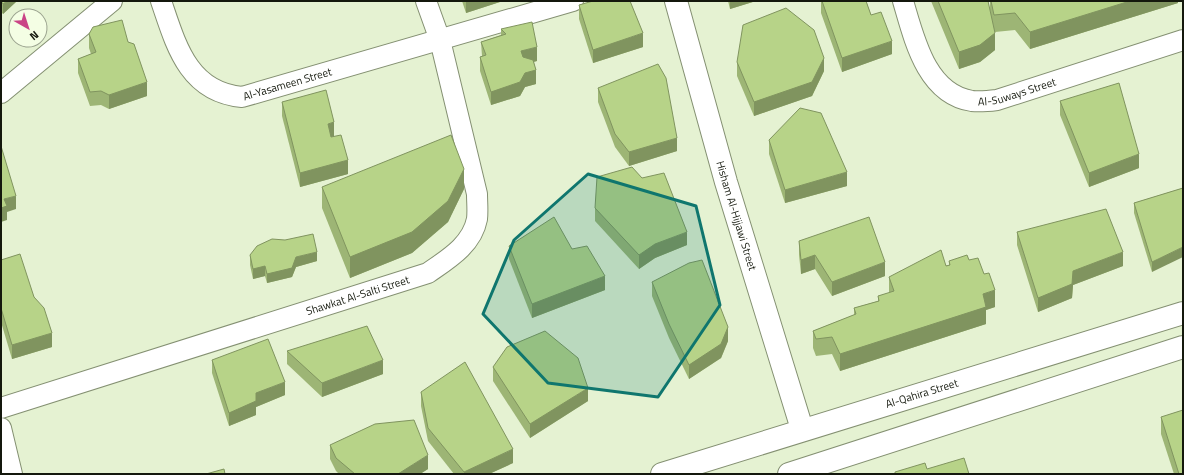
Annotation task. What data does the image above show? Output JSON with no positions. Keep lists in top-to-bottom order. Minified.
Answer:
{"streets":{"main road":["Hisham Al-Hijjawi Street","Al-Qahira Street"],"street":["Al-Yasameen Street","Al-Suways Street","Shawkat Al-Salti Street"]},"crossings":[["Al-Yasameen Street","Shawkat Al-Salti Street"],["Hisham Al-Hijjawi Street","Al-Qahira Street"]],"north":"bottom right"}
